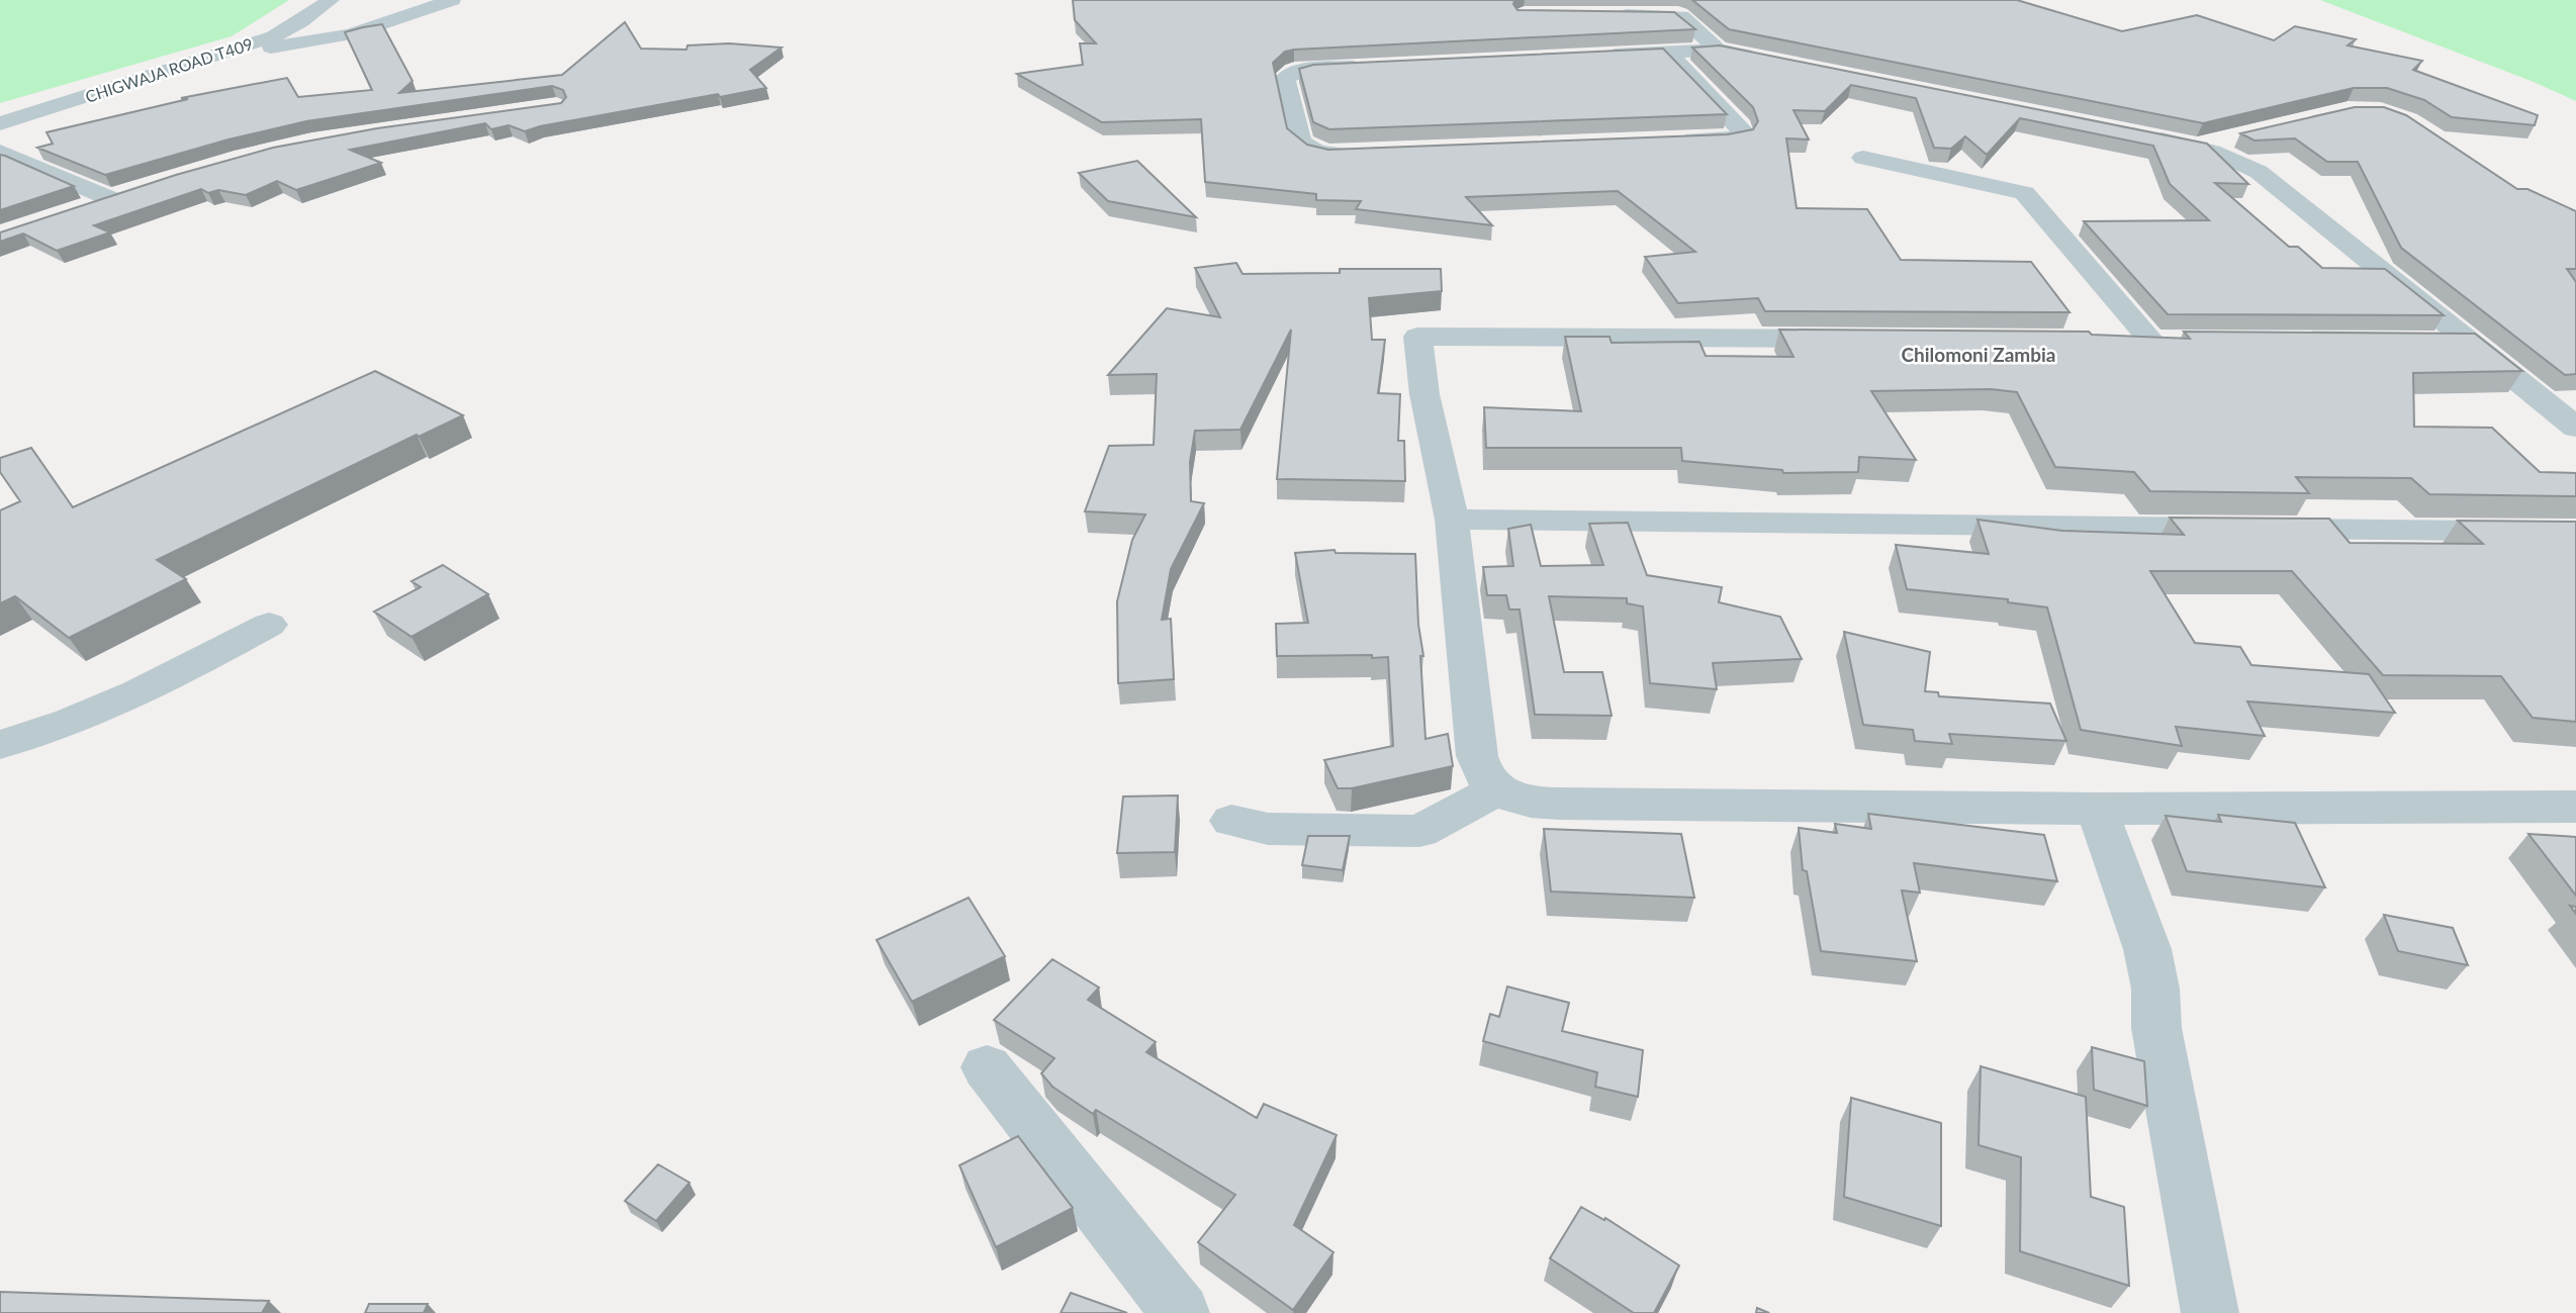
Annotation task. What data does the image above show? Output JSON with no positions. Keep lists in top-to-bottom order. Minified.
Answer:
{"streets":{"street":["CHIGWAJA ROAD T409"]},"districts":["Chilomoni Zambia"]}
